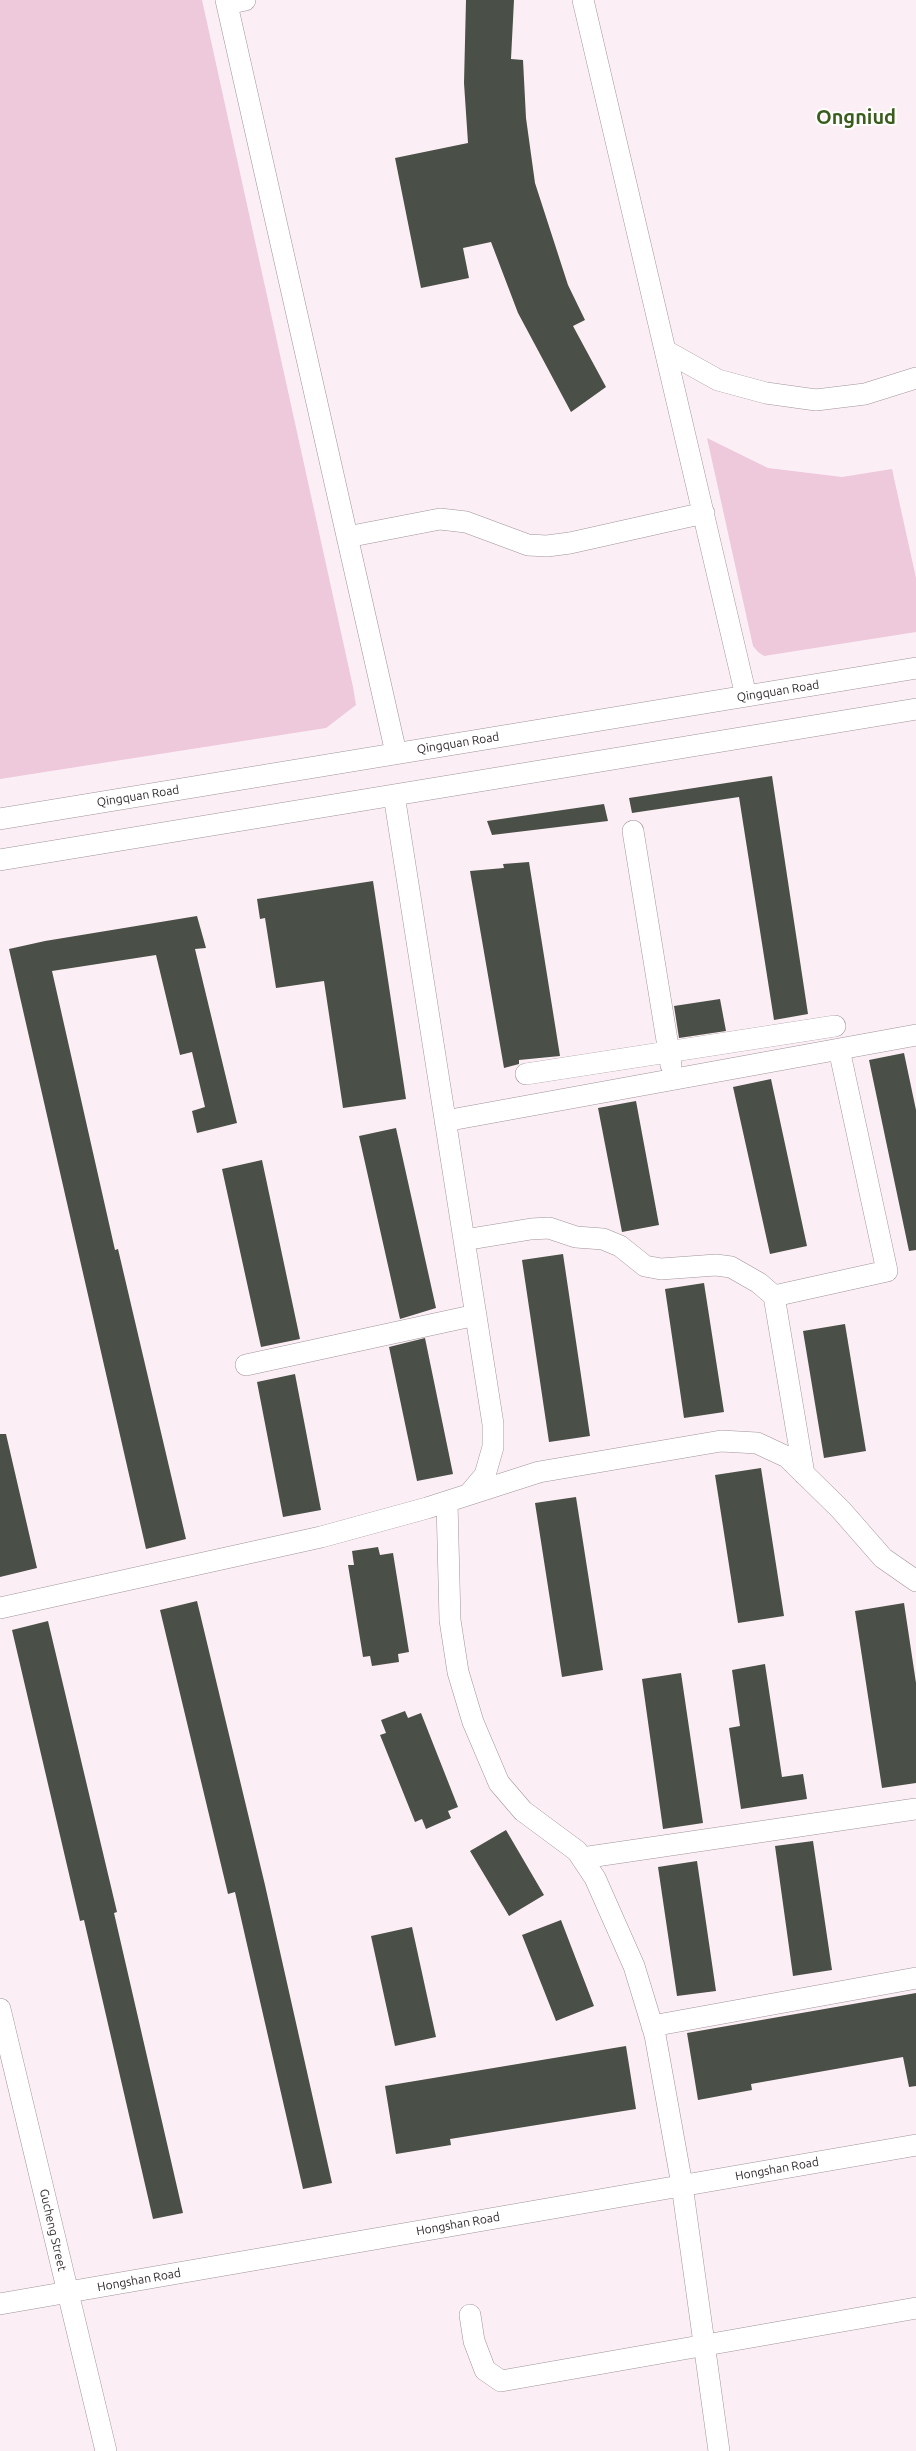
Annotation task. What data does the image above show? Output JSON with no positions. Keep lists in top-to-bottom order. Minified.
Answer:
{"streets":{"street":["Qingquan Road","Hongshan Road","Gucheng Street"]},"crossings":[["Hongshan Road","Gucheng Street"]],"districts":["Ongniud"]}
